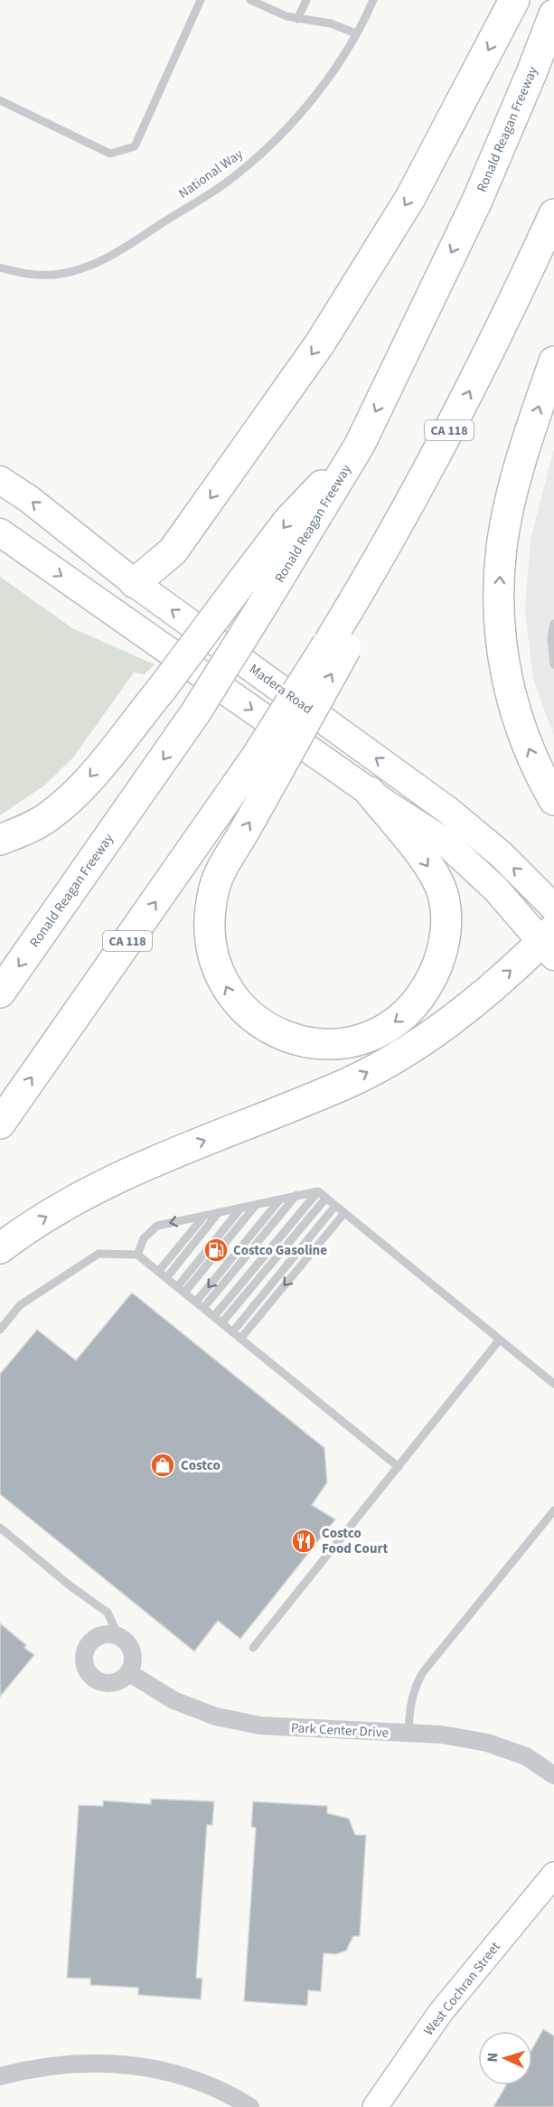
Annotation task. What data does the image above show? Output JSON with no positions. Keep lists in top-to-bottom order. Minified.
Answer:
{"streets":{"highway":["Ronald Reagan Freeway","CA 118"],"main road":["Madera Road"],"street":["Park Center Drive","West Cochran Street"],"lane":["National Way"]},"places":{"fuel station":["Costco Gasoline"],"shop":["Costco"],"restaurant":["Costco Food Court"]},"north":"left"}
